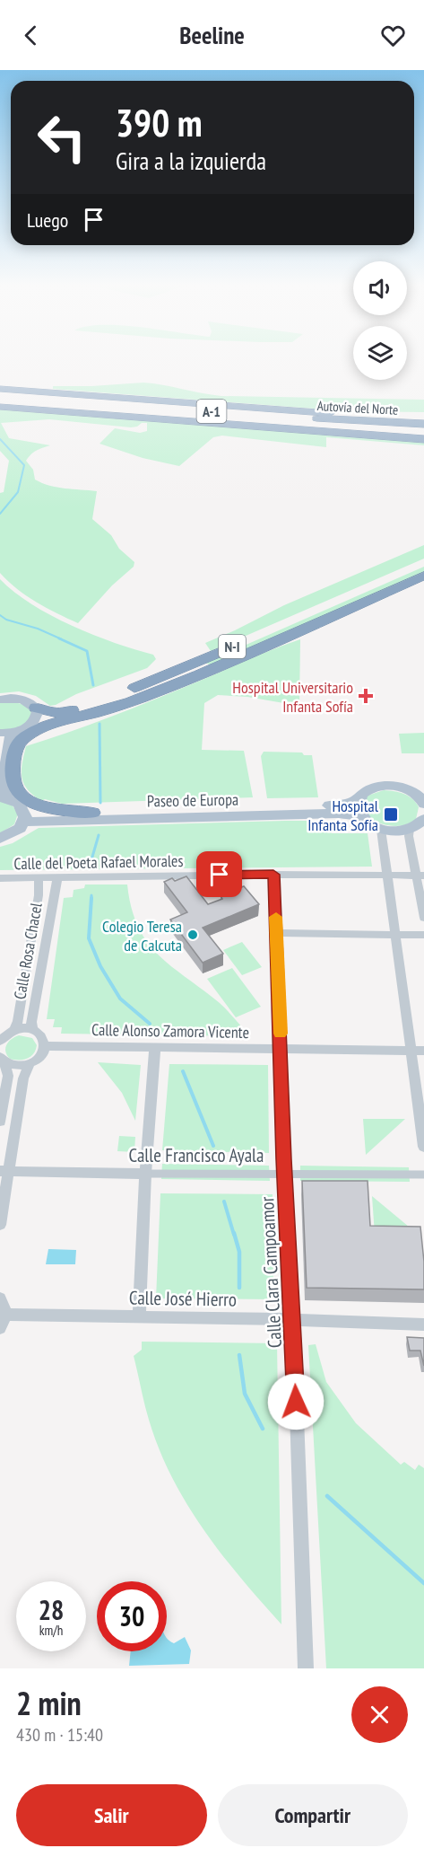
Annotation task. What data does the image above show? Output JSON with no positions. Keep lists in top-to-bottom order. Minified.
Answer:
{"streets":{"highway":["Autovía del Norte","A-1","N-I"],"main road":["Paseo de Europa"],"street":["Calle del Poeta Rafael Morales","Calle Rosa Chacel","Calle Alonso Zamora Vicente","Calle Francisco Ayala","Calle Clara Campoamor","Calle José Hierro"]},"crossings":[["Calle del Poeta Rafael Morales","Calle Rosa Chacel"],["Calle del Poeta Rafael Morales","Calle Clara Campoamor"],["Calle Alonso Zamora Vicente","Calle Clara Campoamor"],["Calle Francisco Ayala","Calle Clara Campoamor"],["Calle Clara Campoamor","Calle José Hierro"]],"places":{"health":["Hospital Universitario Infanta Sofía"],"transit":["Hospital Infanta Sofía"],"other":["Colegio Teresa de Calcuta"]},"page":{"header":"Beeline","turn":["390 m","Gira a la izquierda"],"then":"Luego","speed":"28 km/h","limit":"30","heading":["2 min","430 m · 15:40"],"buttons":["Salir","Compartir"]}}
